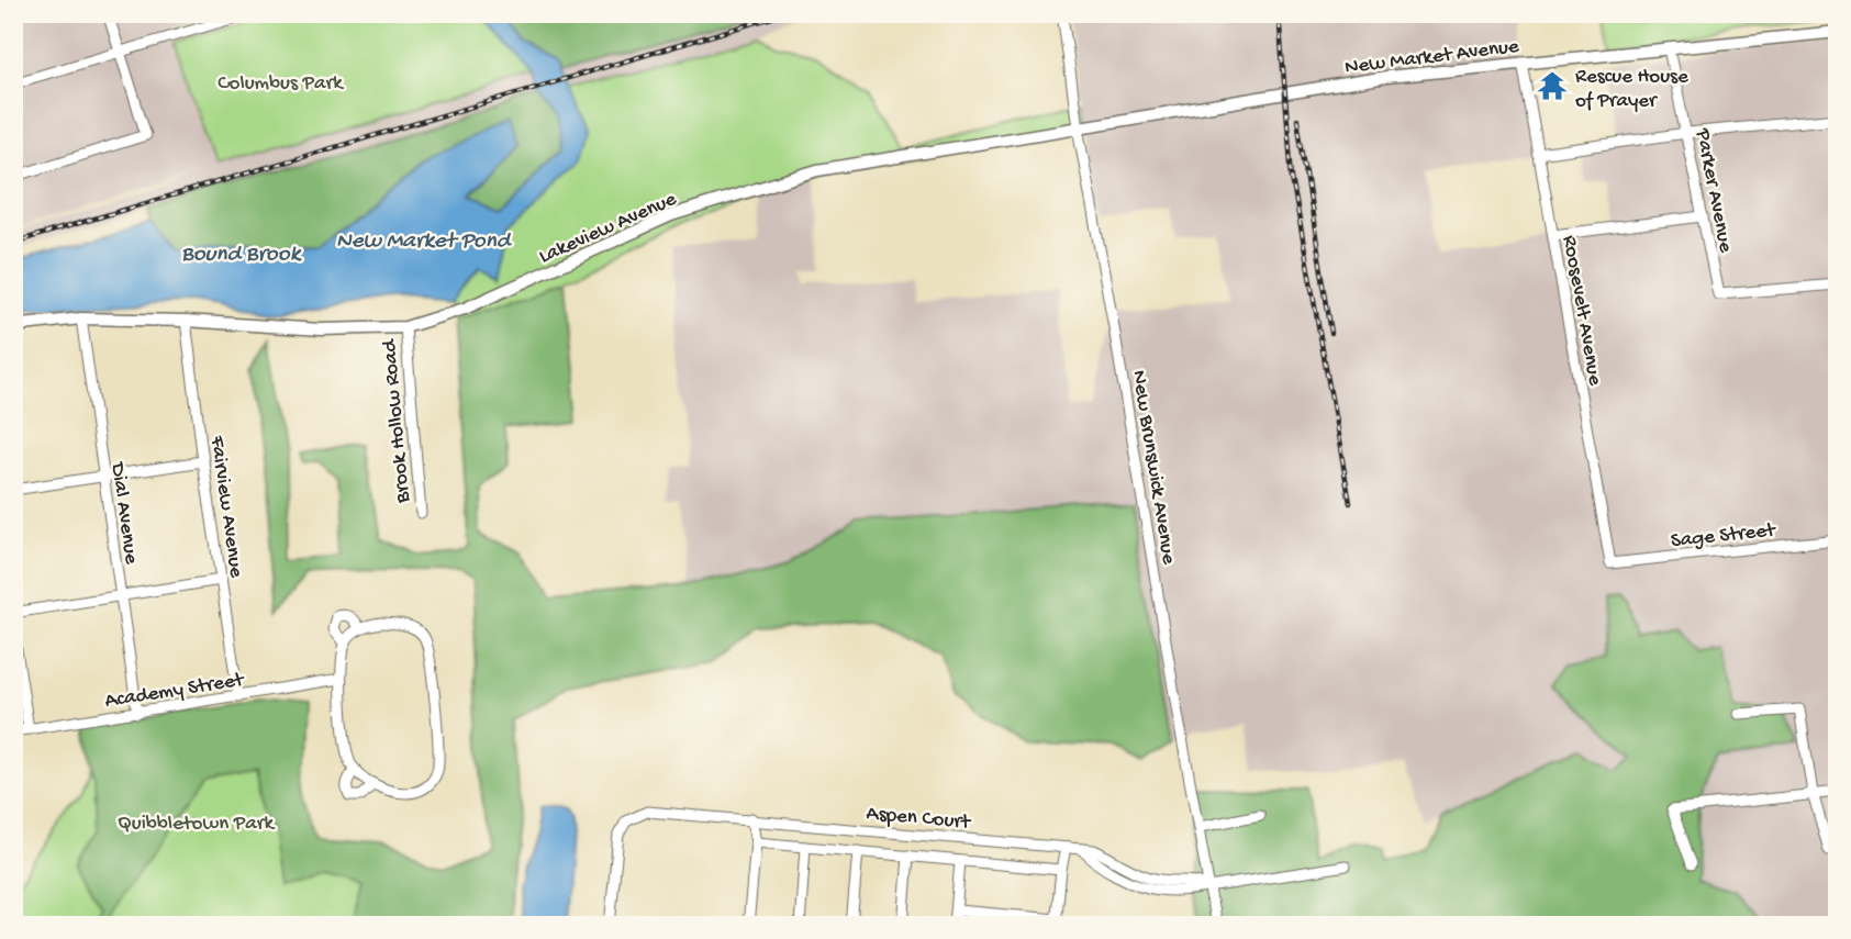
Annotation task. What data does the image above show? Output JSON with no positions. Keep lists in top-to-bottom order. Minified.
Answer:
{"streets":{"main road":["New Market Avenue","Lakeview Avenue"],"street":["Parker Avenue","Roosevelt Avenue","Brook Hollow Road","New Brunswick Avenue","Fairview Avenue","Dial Avenue","Sage Street","Academy Street","Aspen Court"]},"crossings":[["New Market Avenue","Parker Avenue"],["New Market Avenue","Lakeview Avenue"],["New Market Avenue","Roosevelt Avenue"],["New Market Avenue","New Brunswick Avenue"],["Lakeview Avenue","Brook Hollow Road"],["Lakeview Avenue","New Brunswick Avenue"],["Lakeview Avenue","Fairview Avenue"],["Lakeview Avenue","Dial Avenue"],["Roosevelt Avenue","Sage Street"],["New Brunswick Avenue","Aspen Court"],["Fairview Avenue","Academy Street"],["Dial Avenue","Academy Street"]],"water":["New Market Pond","Bound Brook"],"parks":["Columbus Park","Quibbletown Park"],"places":{"temple":["Rescue House of Prayer"]}}
